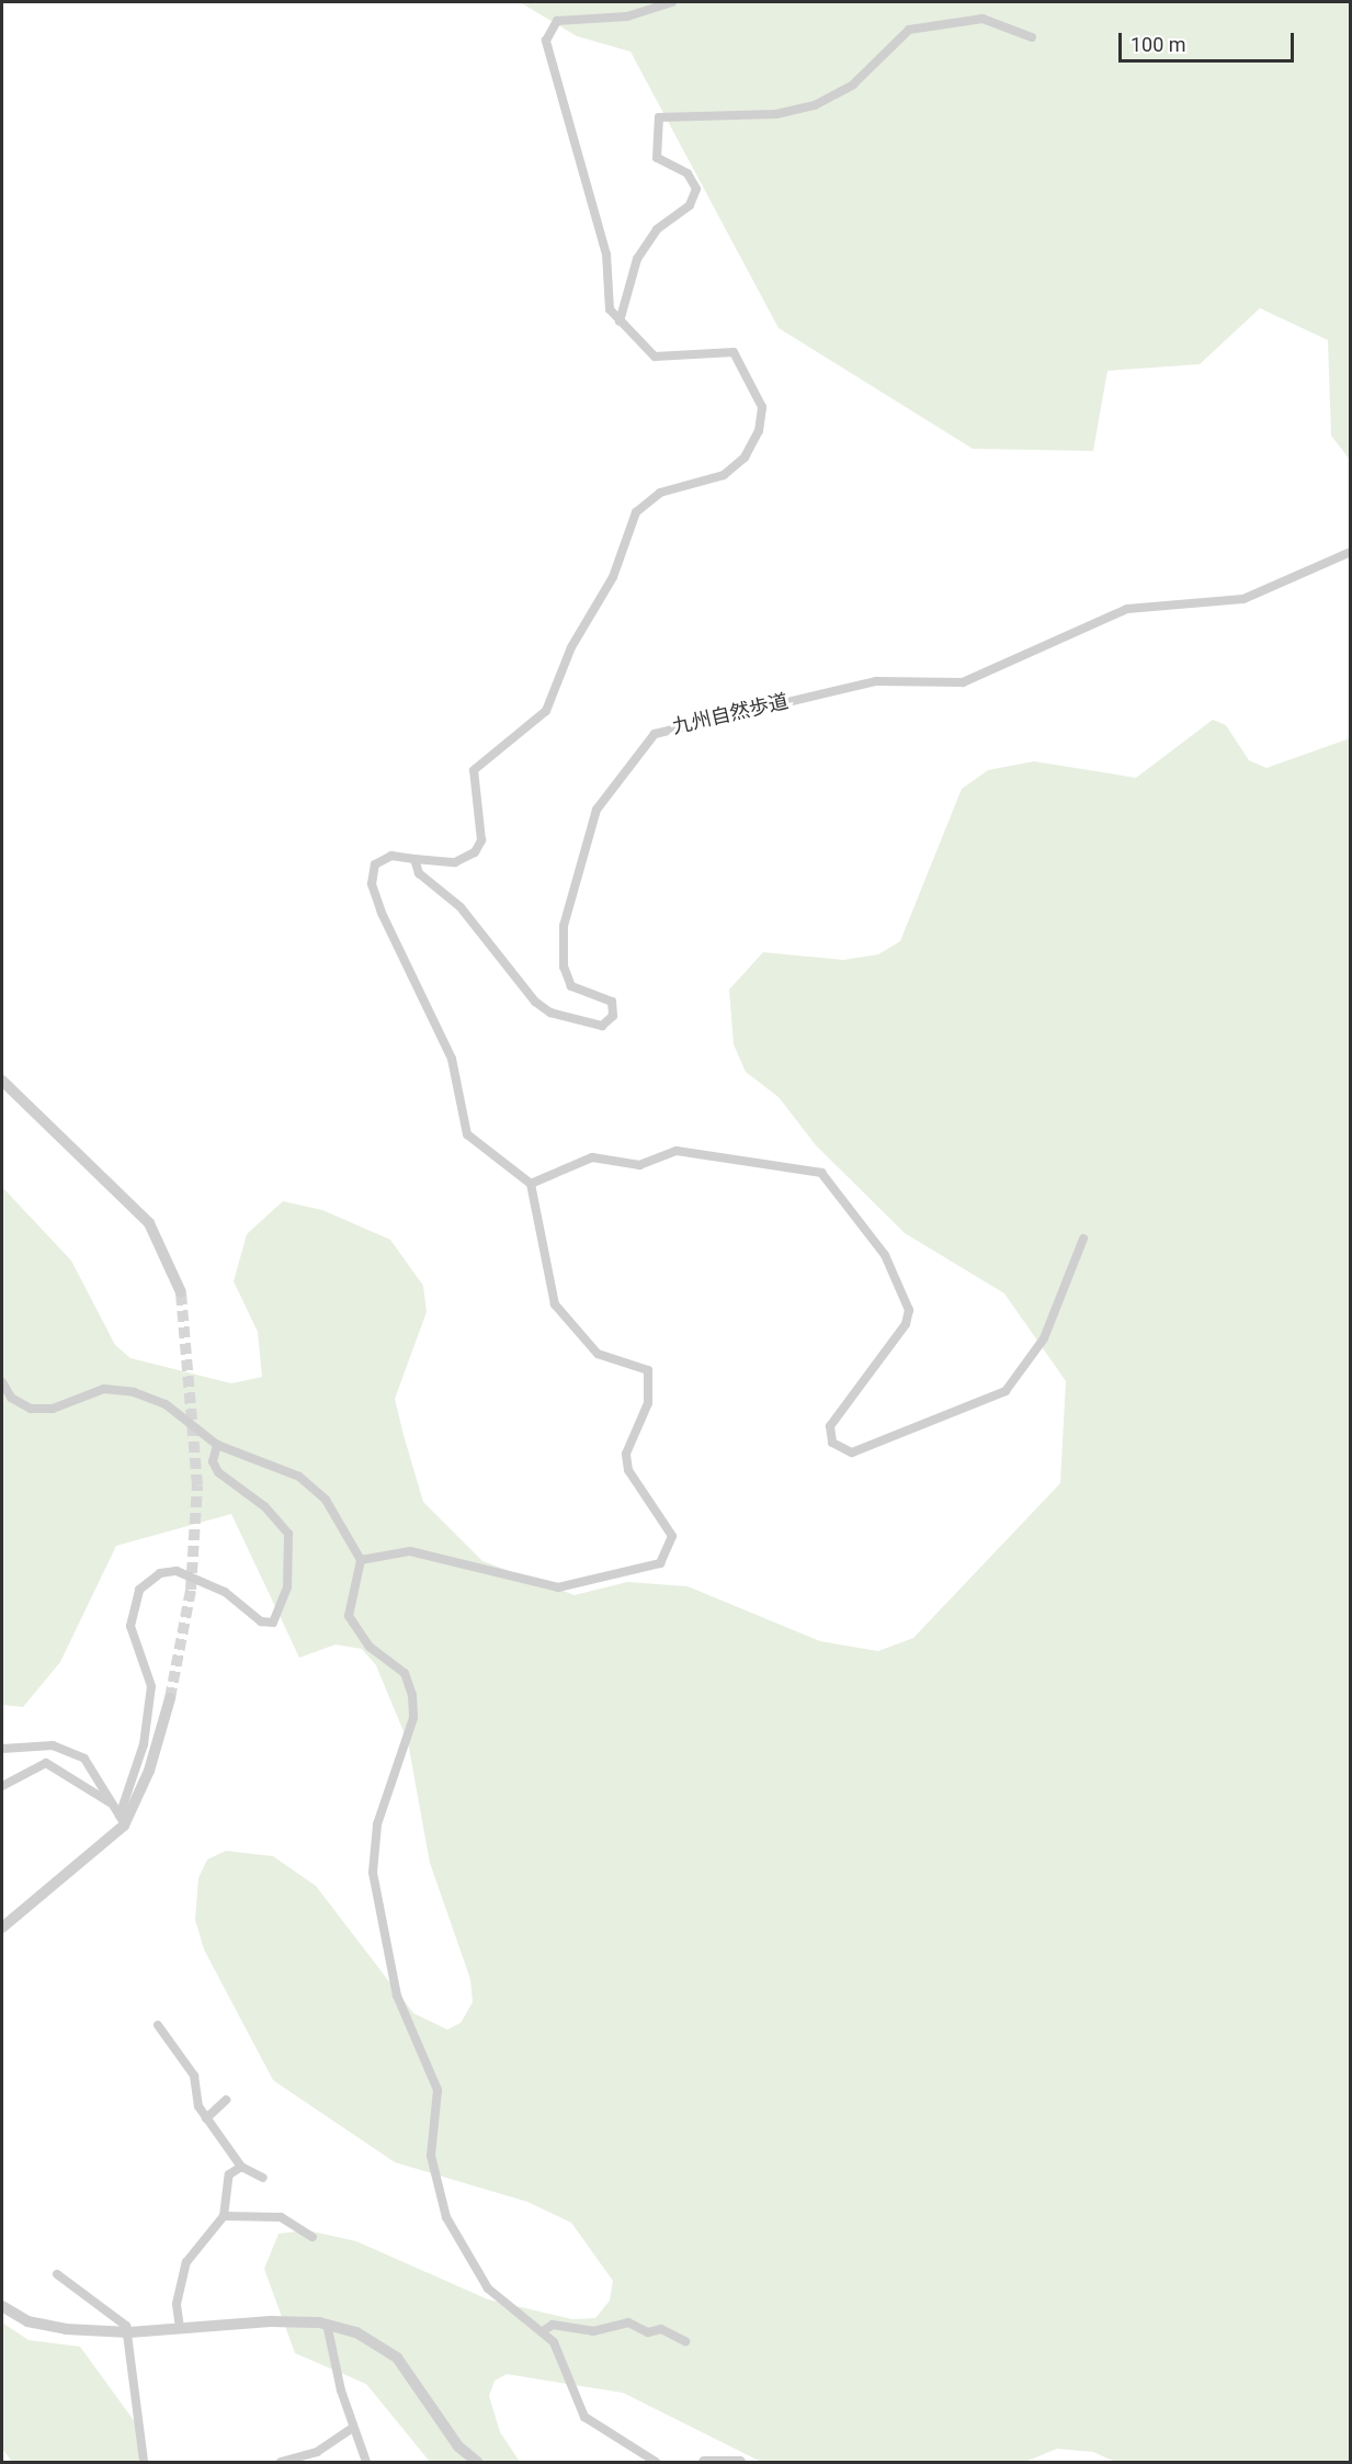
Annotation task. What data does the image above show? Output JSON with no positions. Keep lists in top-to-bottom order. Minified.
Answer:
{"streets":{"street":["九州自然歩道"]},"scale_bar":"100 m"}
